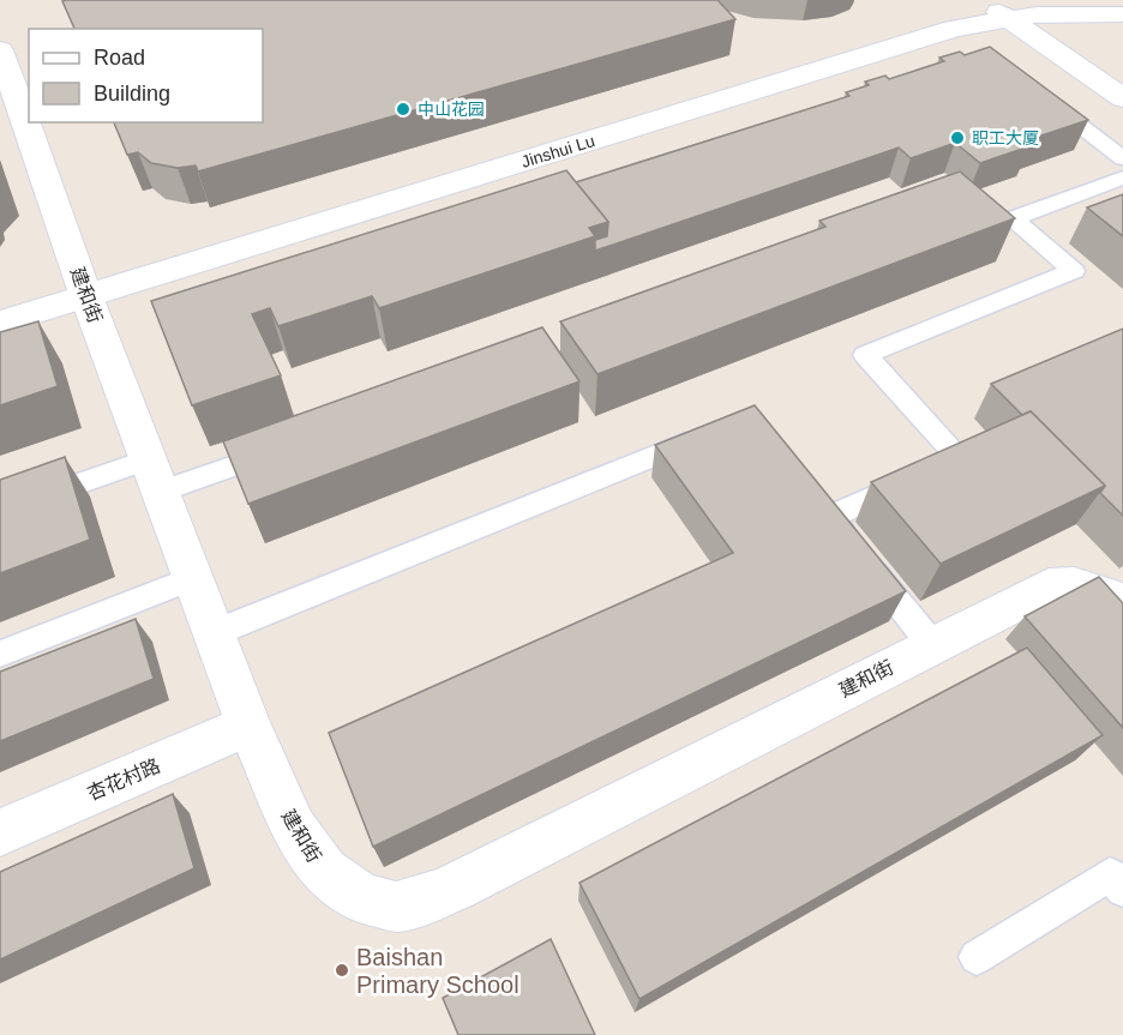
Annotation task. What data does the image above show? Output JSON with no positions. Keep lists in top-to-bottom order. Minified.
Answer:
{"streets":{"street":["Jinshui Lu","建和街","杏花村路"]},"crossings":[["Jinshui Lu","建和街"],["建和街","杏花村路"]],"places":["中山花园","职工大厦","Baishan Primary School"],"legend":["Road","Building"]}
